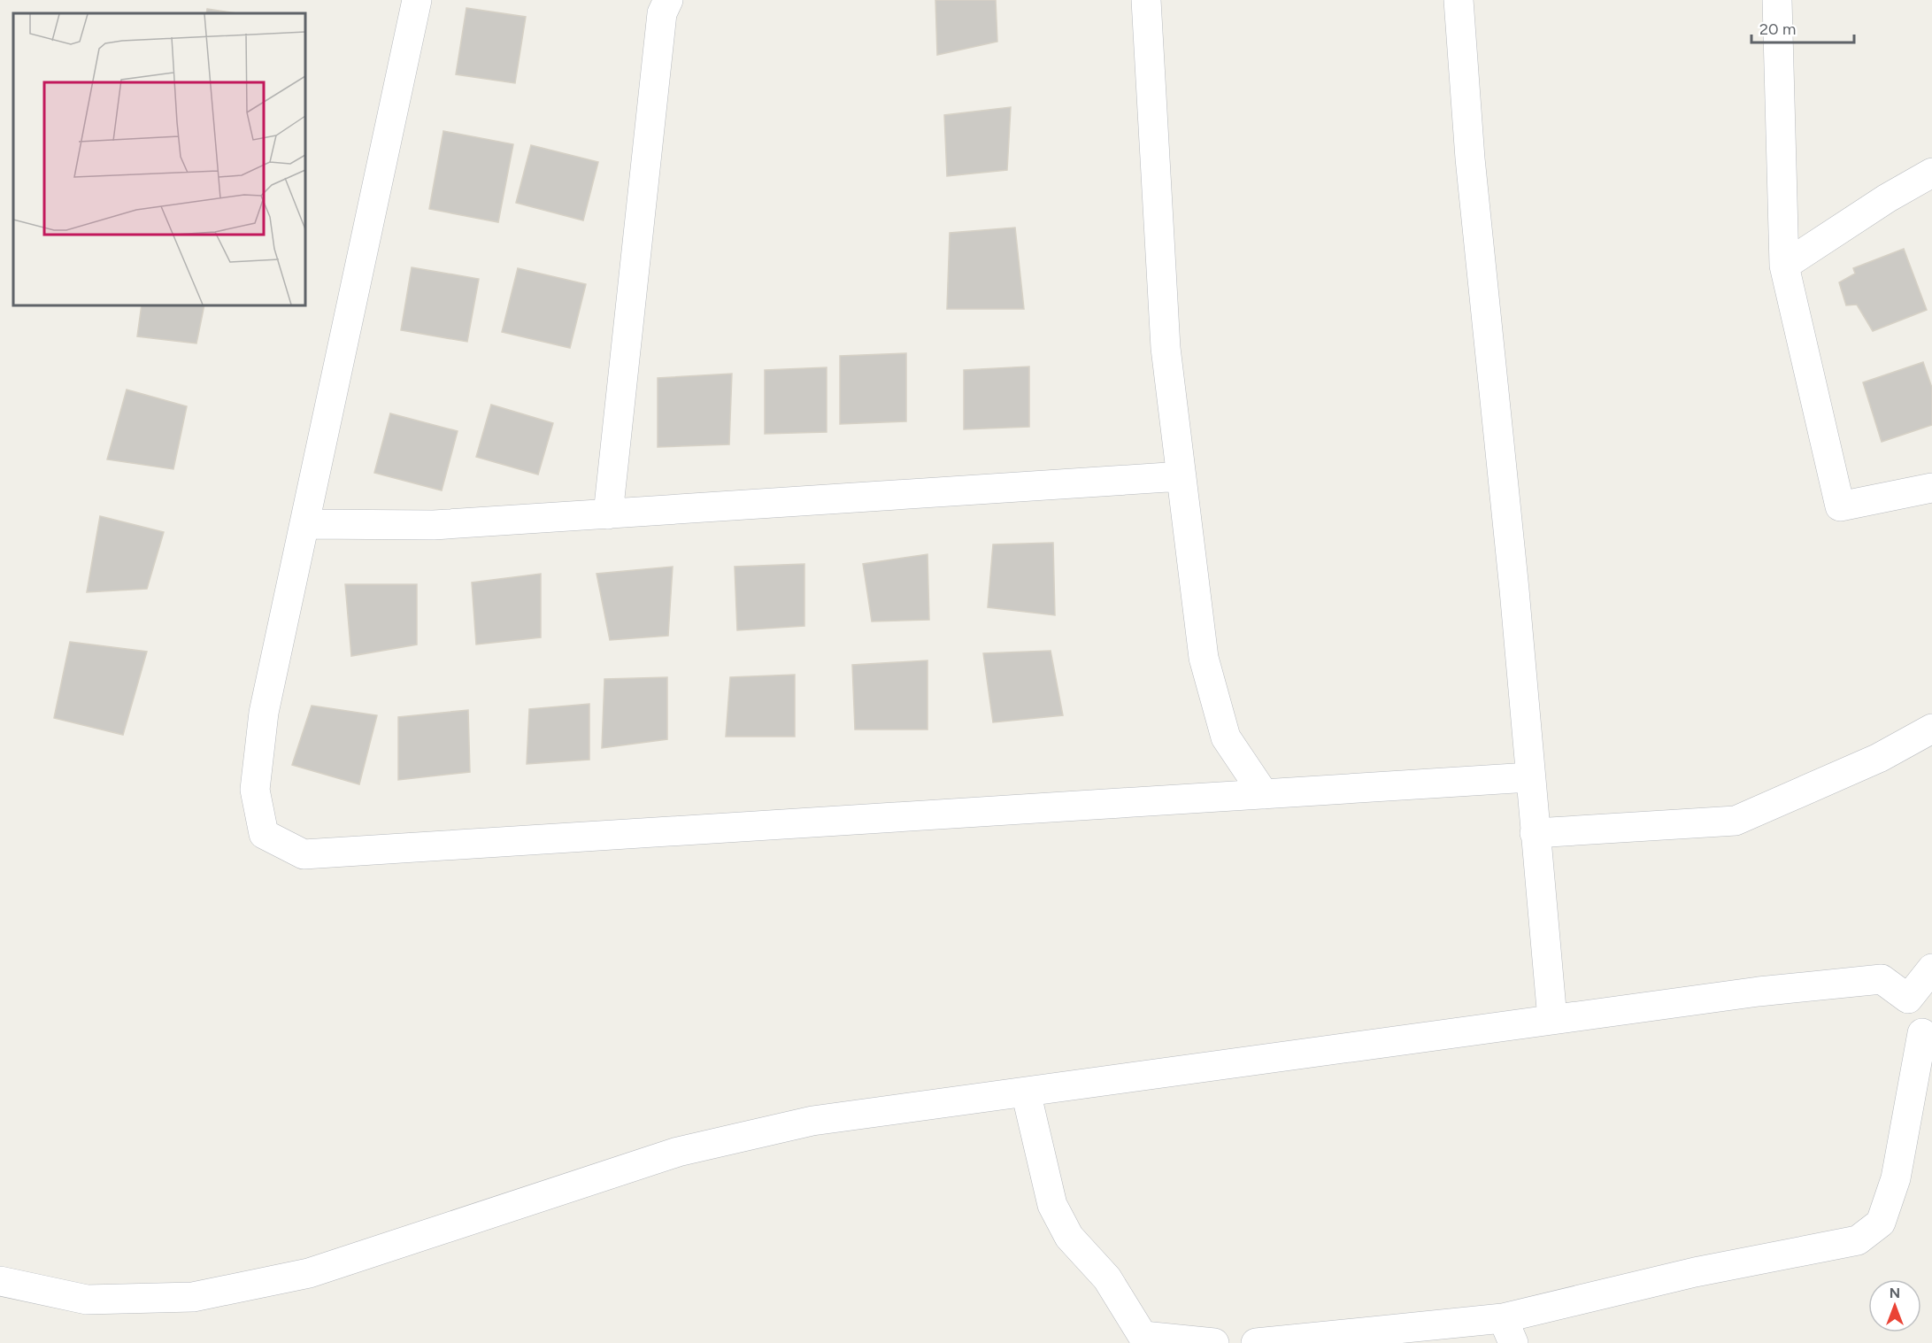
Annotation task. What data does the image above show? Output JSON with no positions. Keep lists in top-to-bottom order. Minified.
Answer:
{"scale_bar":"20 m","north":"top"}
